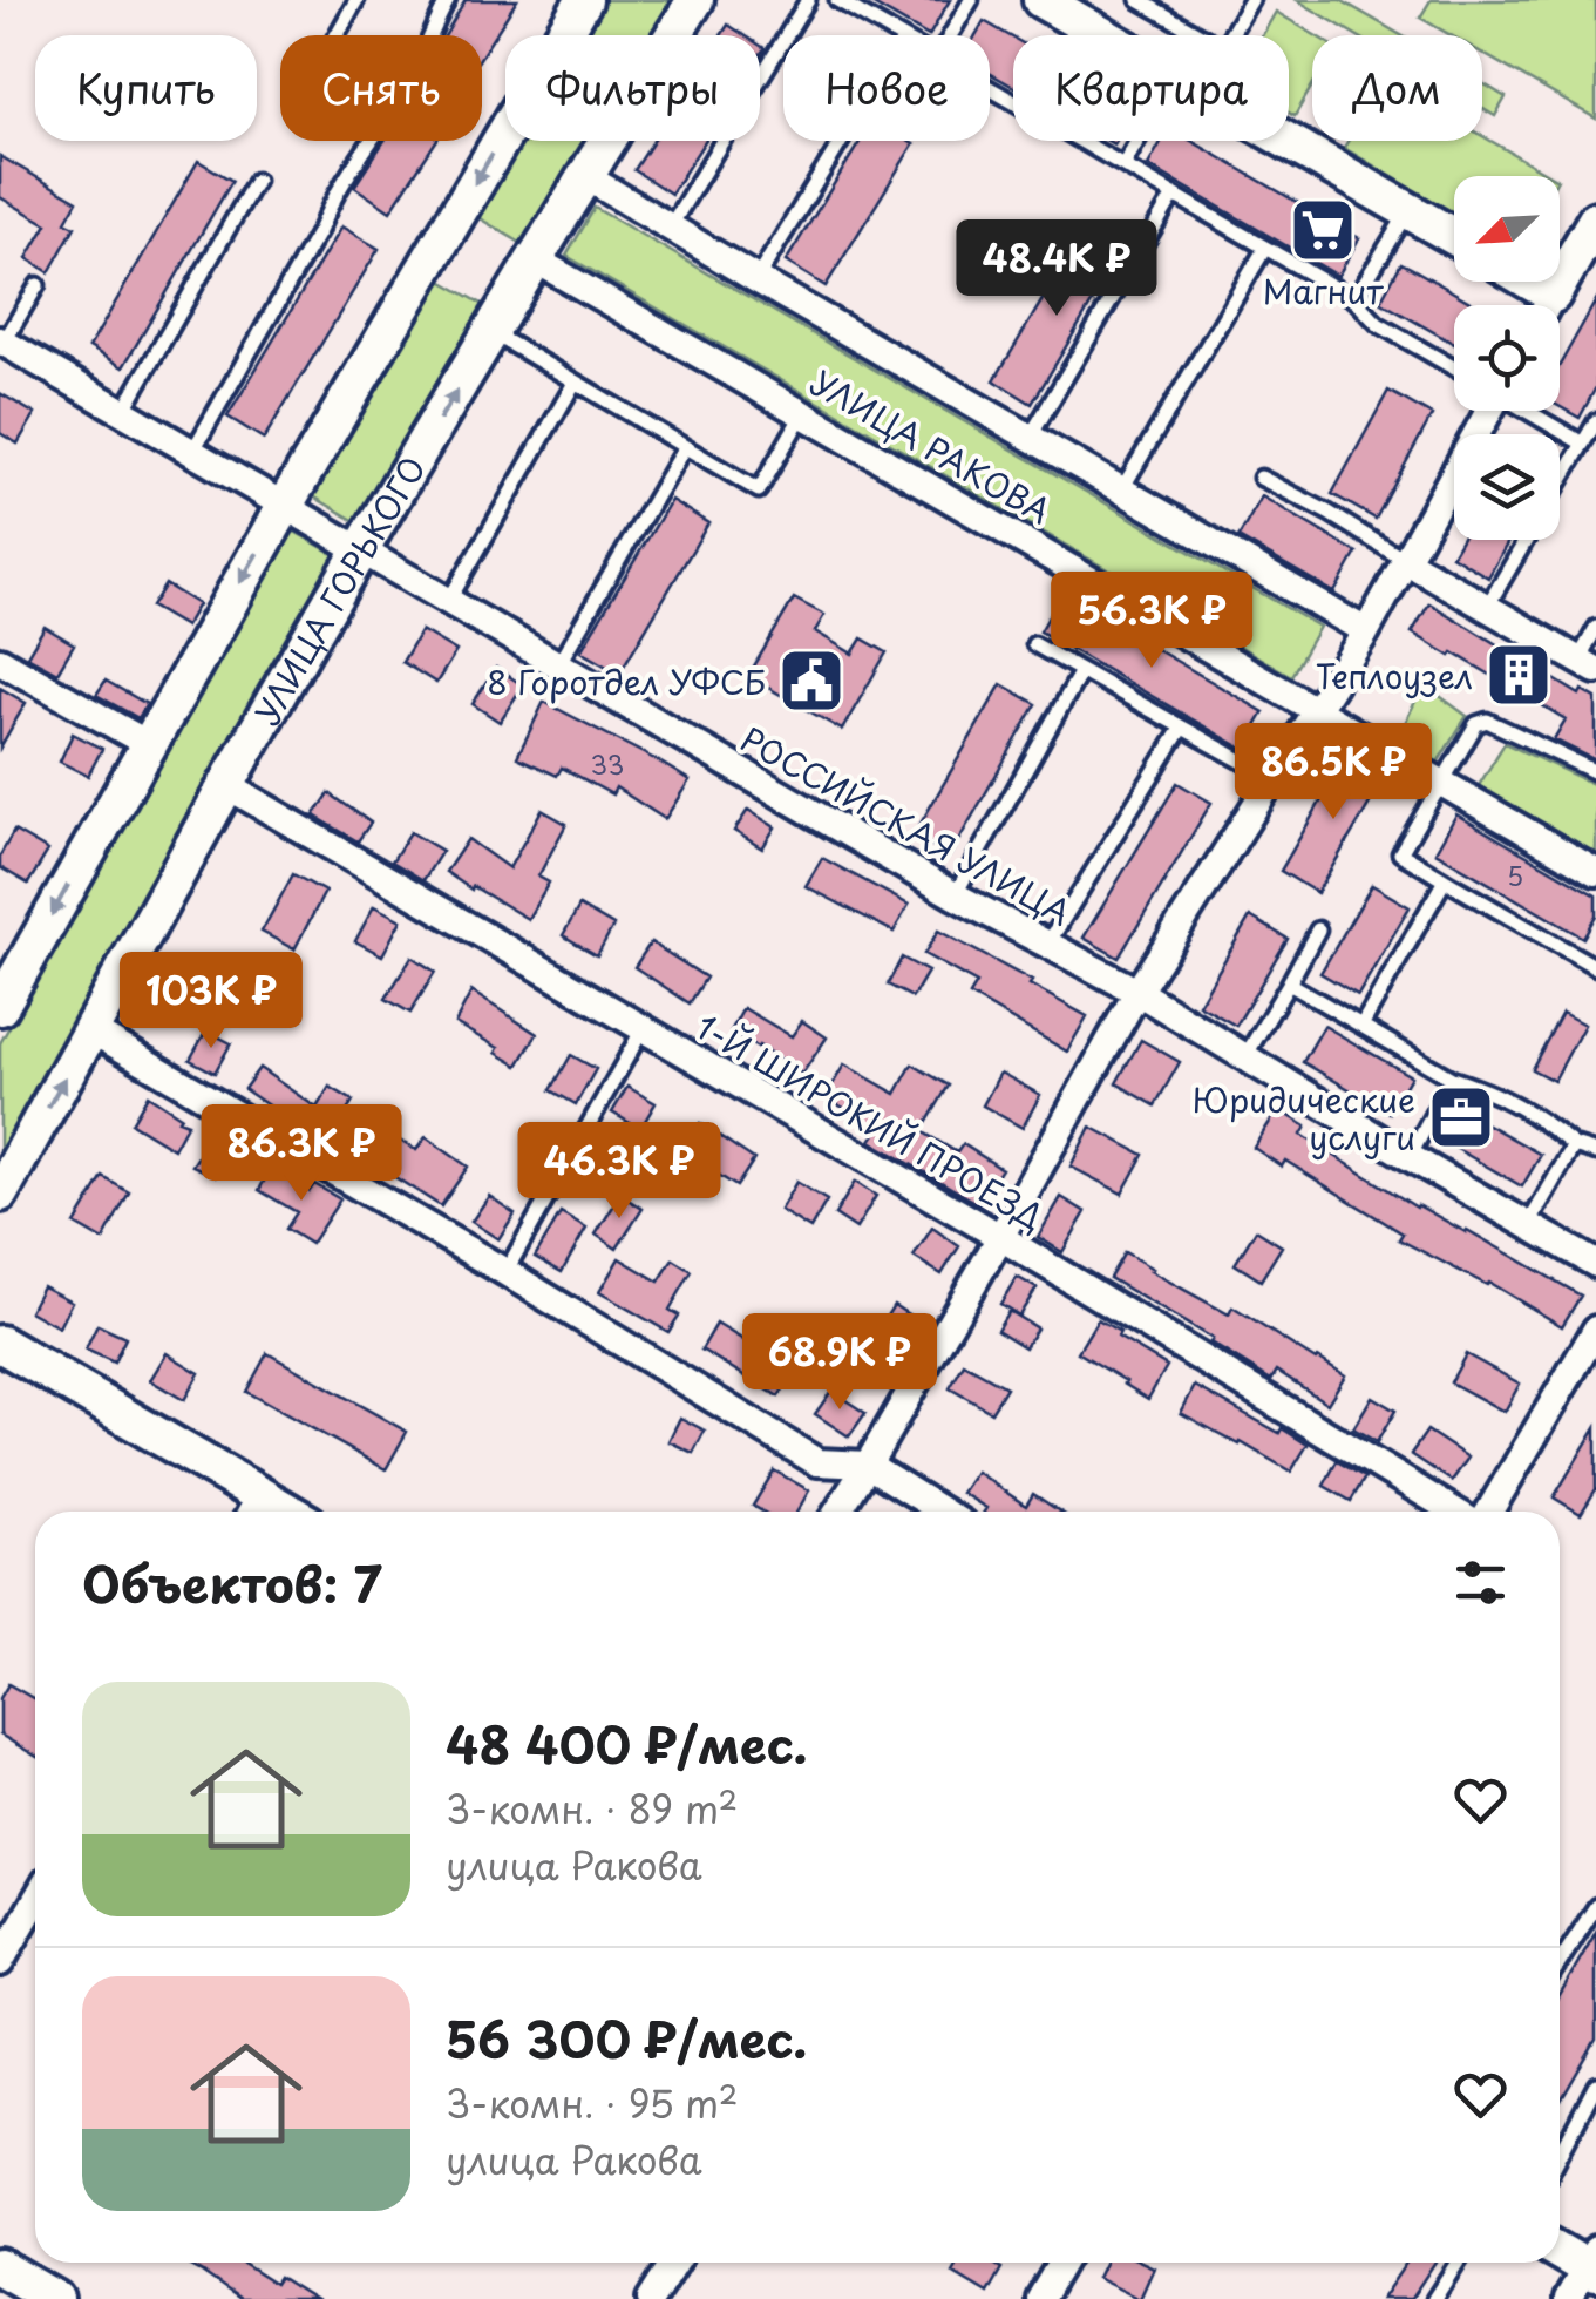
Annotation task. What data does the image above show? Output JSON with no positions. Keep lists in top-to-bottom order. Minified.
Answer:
{"streets":{"street":["УЛИЦА РАКОВА","УЛИЦА ГОРЬКОГО","РОССИЙСКАЯ УЛИЦА","1-Й ШИРОКИЙ ПРОЕЗД"]},"crossings":[["УЛИЦА РАКОВА","УЛИЦА ГОРЬКОГО"],["УЛИЦА ГОРЬКОГО","РОССИЙСКАЯ УЛИЦА"],["УЛИЦА ГОРЬКОГО","1-Й ШИРОКИЙ ПРОЕЗД"]],"places":{"supermarket":["Магнит"],"building":["Теплоузел"],"public building":["8 Горотдел УФСБ"],"office":["Юридические услуги"]},"house_numbers":["33","5"],"north":"bottom left","page":{"chip":["Купить","Снять","Фильтры","Новое","Квартира","Дом"],"price":["48.4K ₽","56.3K ₽","86.5K ₽","103K ₽","86.3K ₽","46.3K ₽","68.9K ₽"],"heading":"Объектов: 7","list":[{"name":"48 400 ₽/мес.","note":"3-комн. · 89 m² · улица Ракова"},{"name":"56 300 ₽/мес.","note":"3-комн. · 95 m² · улица Ракова"}]}}
